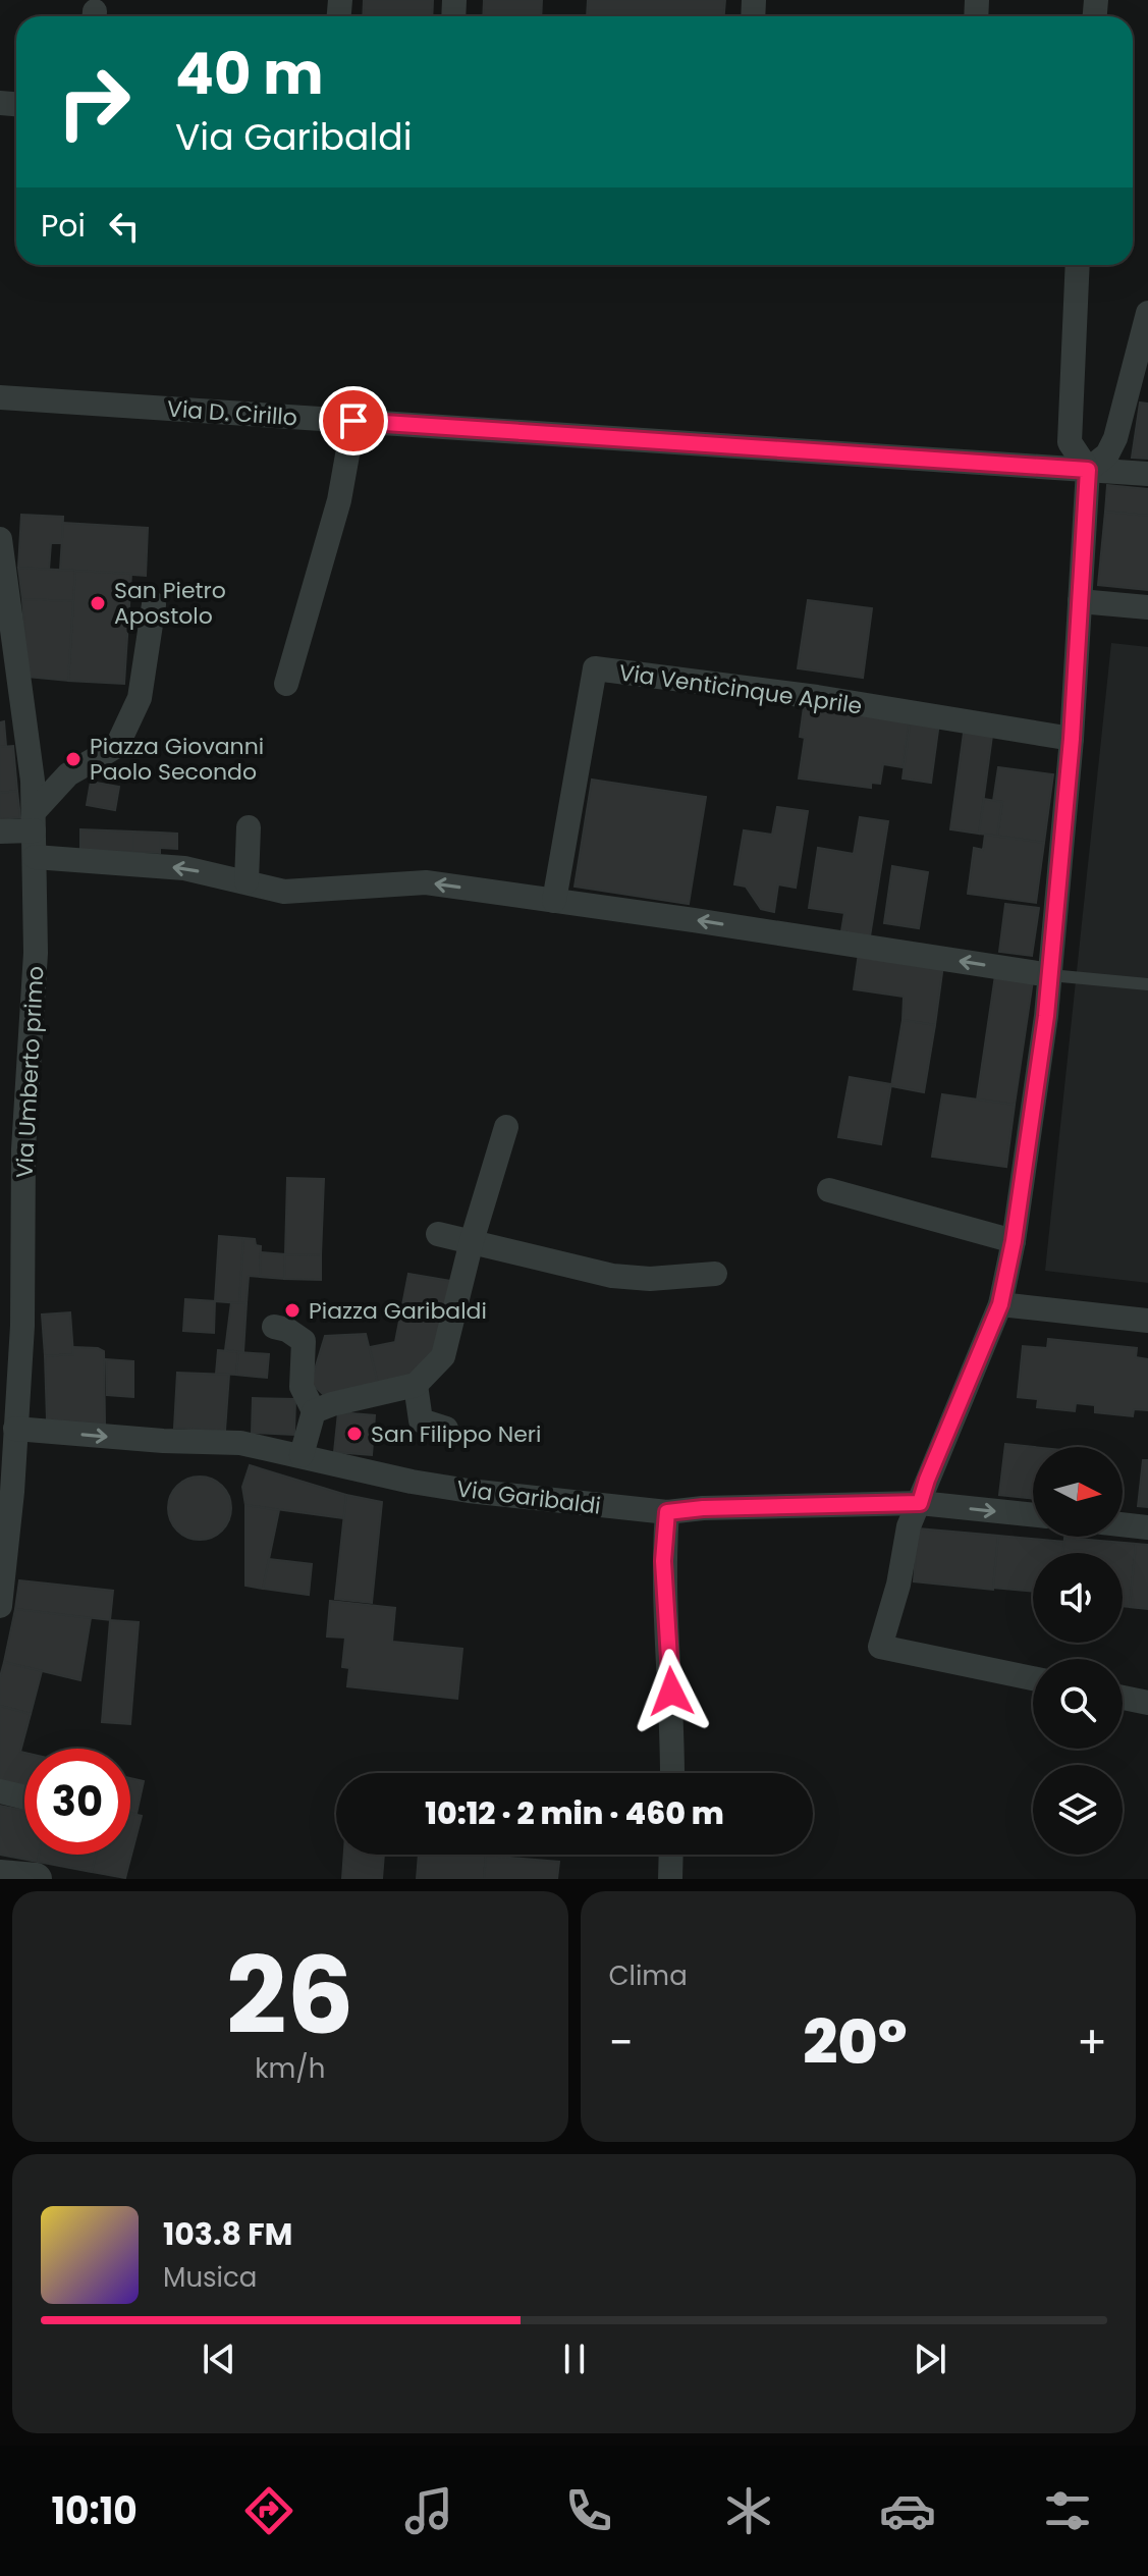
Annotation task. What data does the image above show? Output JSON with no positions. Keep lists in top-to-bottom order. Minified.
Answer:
{"streets":{"street":["Via D. Cirillo","Via Venticinque Aprile","Via Umberto primo","Via Garibaldi"]},"crossings":[["Via Umberto primo","Via Garibaldi"]],"one_way":["Via Garibaldi"],"places":["San Pietro Apostolo","Piazza Giovanni Paolo Secondo","Piazza Garibaldi","San Filippo Neri"],"north":"right","page":{"turn":["40 m","Via Garibaldi"],"then":"Poi","limit":"30","trip":"10:12 · 2 min · 460 m","tile":[["26","km/h"],"Clima"],"heat":["−","20°","+"],"song":["103.8 FM","Musica"],"tabs":"10:10"}}
